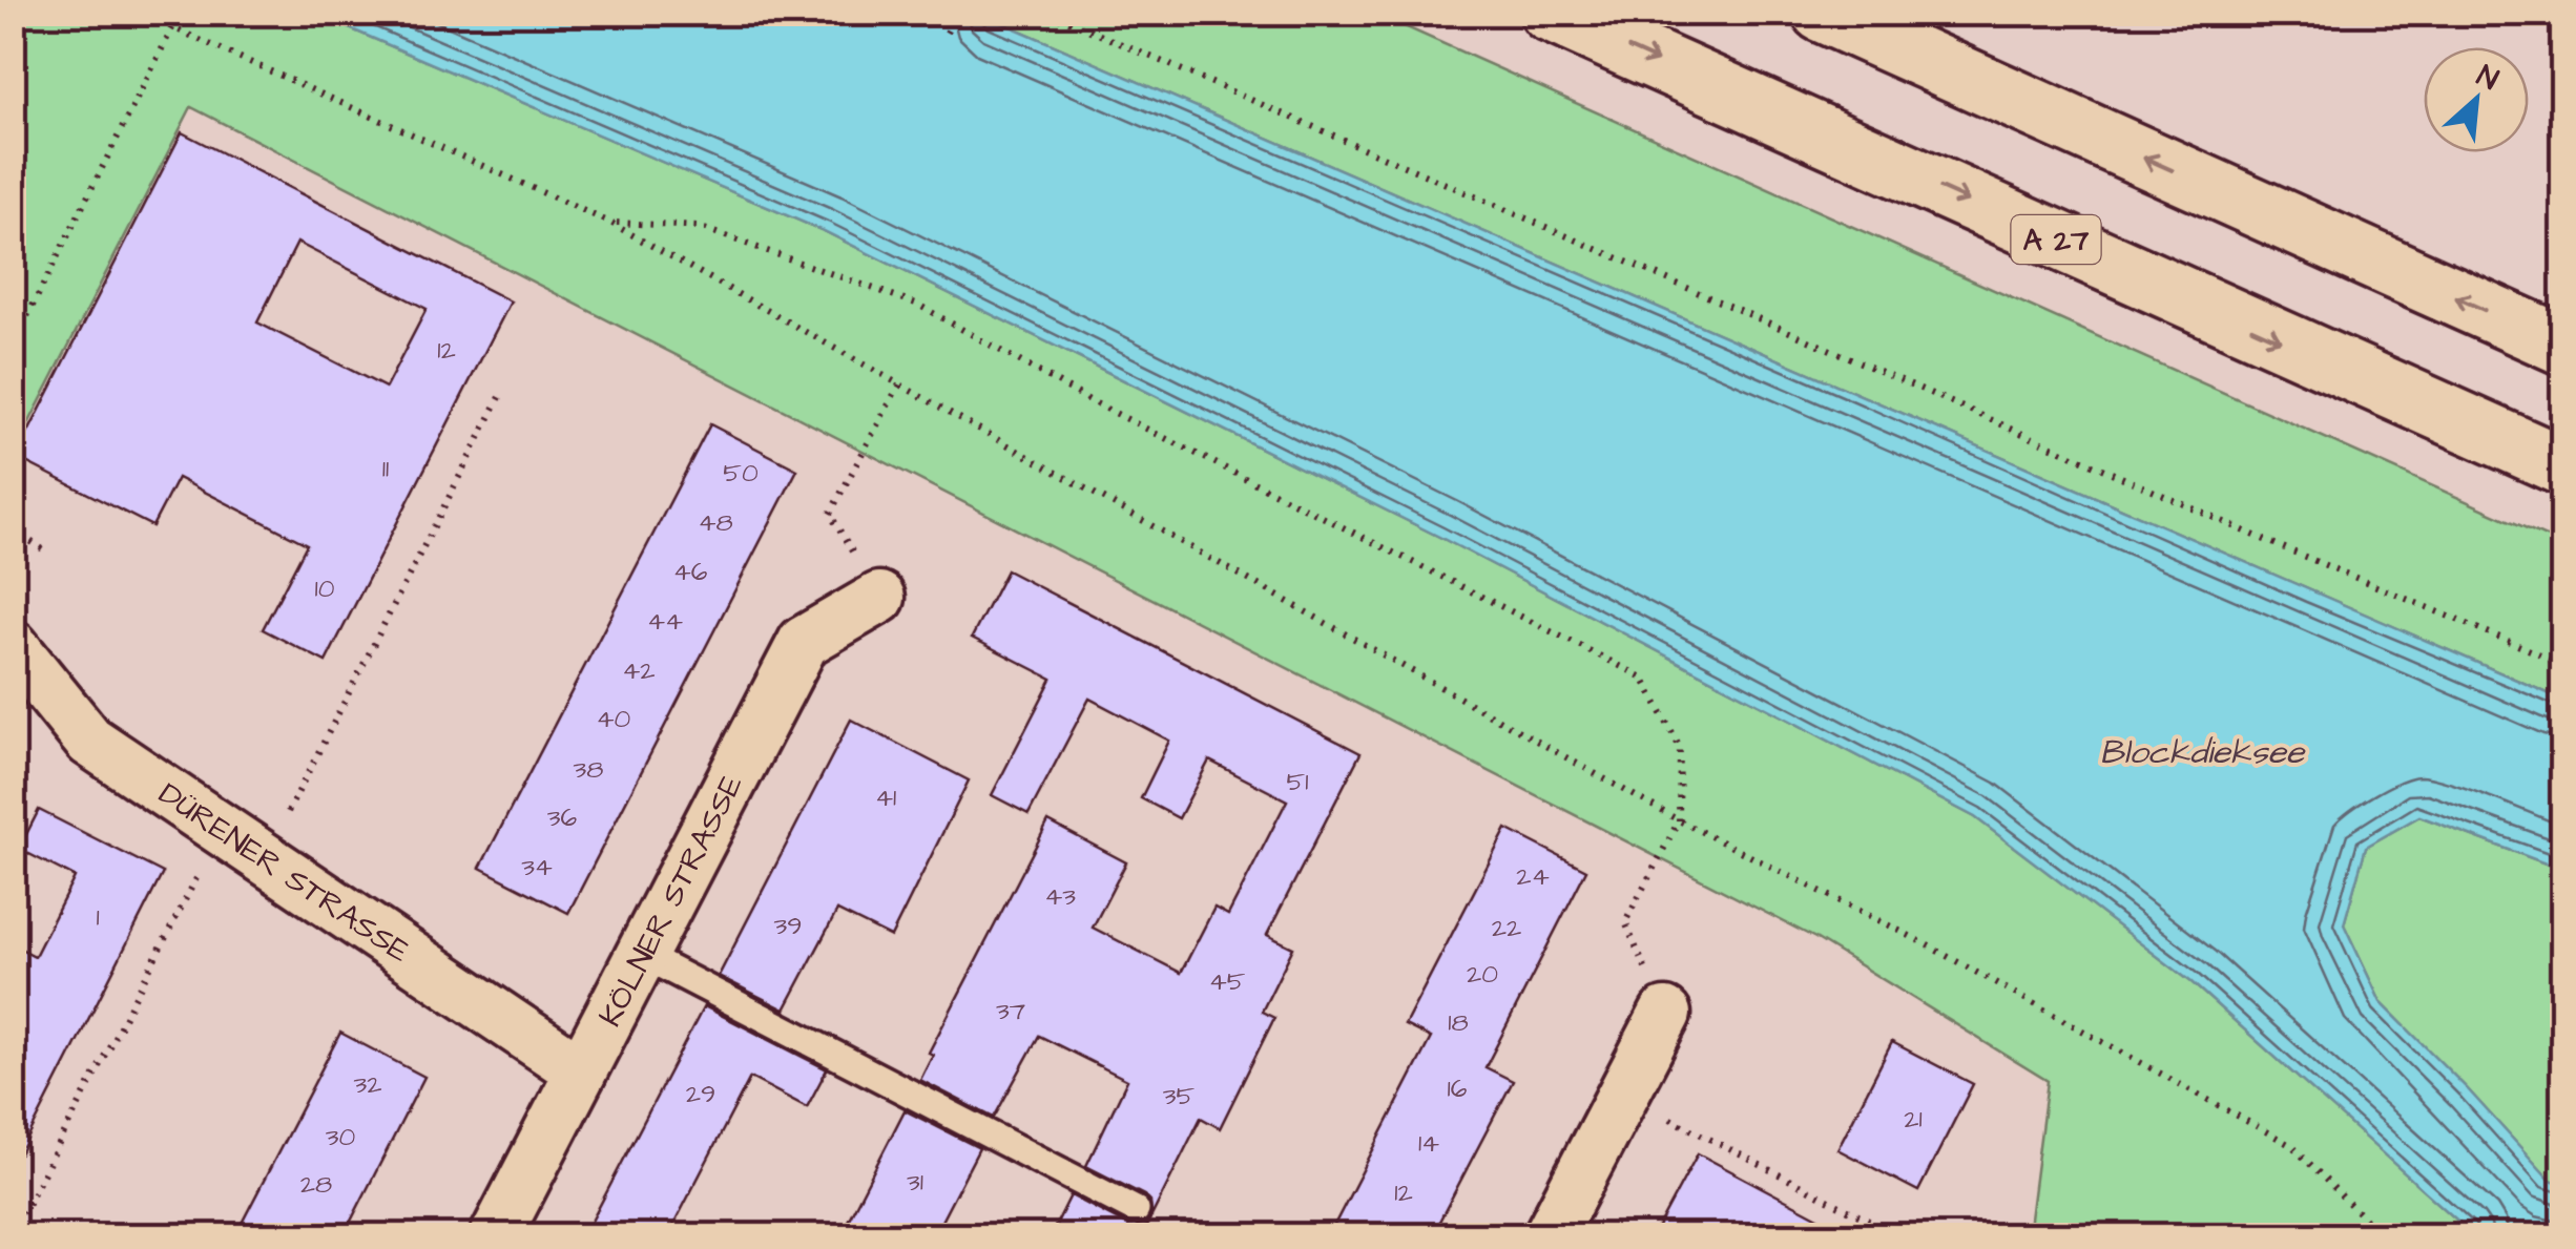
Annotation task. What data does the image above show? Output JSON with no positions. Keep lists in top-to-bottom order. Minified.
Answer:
{"streets":{"highway":["A 27"],"street":["DÜRENER STRASSE","KÖLNER STRASSE"]},"crossings":[["DÜRENER STRASSE","KÖLNER STRASSE"]],"water":["Blockdieksee"],"house_numbers":["12","11","50","48","46","10","44","42","40","38","51","41","36","34","24","43","1","39","22","20","45","37","18","32","16","29","35","21","30","14","31","28","12"],"north":"top right"}
